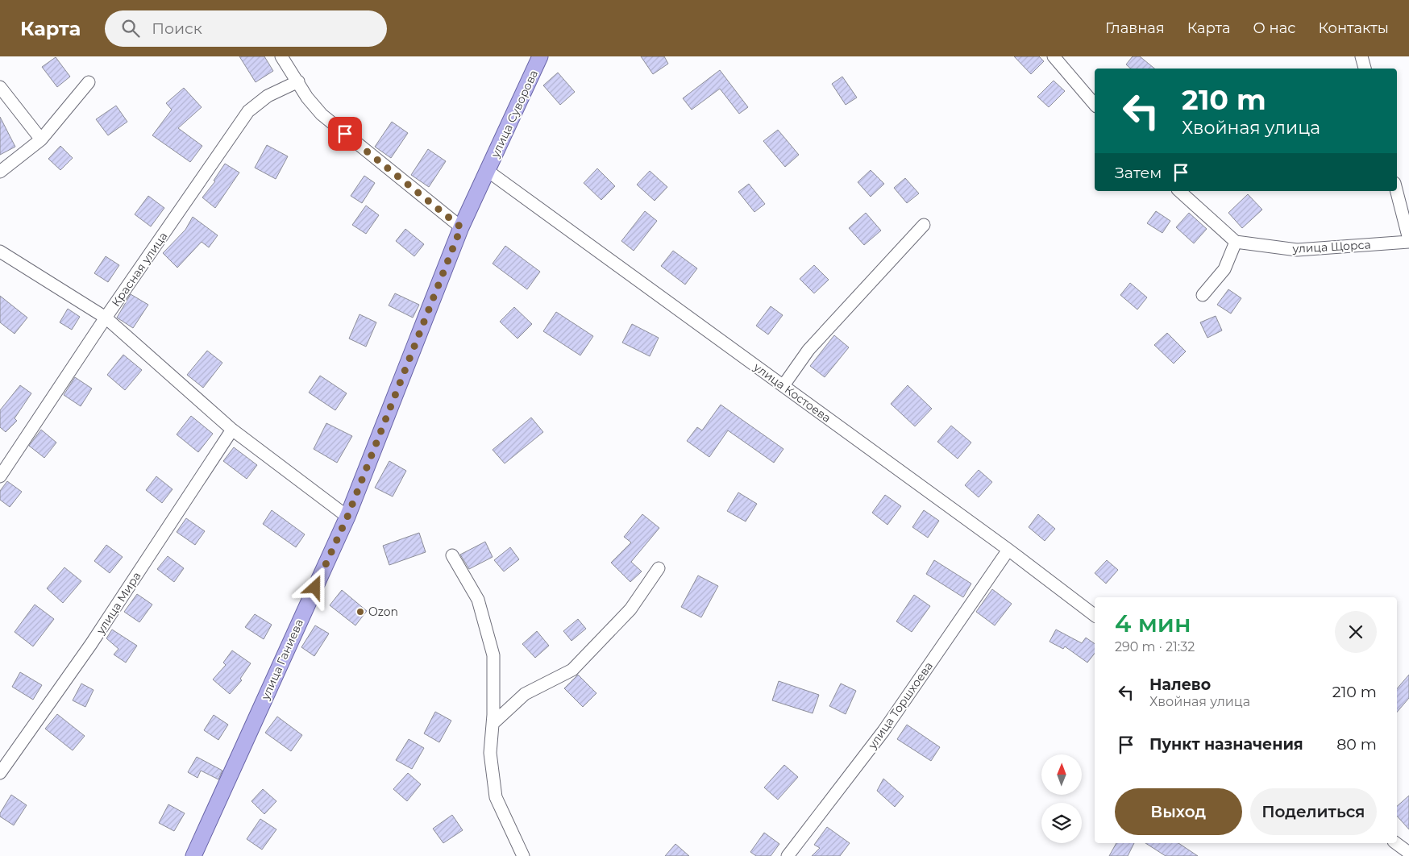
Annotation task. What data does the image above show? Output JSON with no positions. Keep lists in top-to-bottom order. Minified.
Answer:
{"streets":{"main road":["улица Суворова","улица Ганиева"],"street":["улица Щорса","Красная улица","улица Костоева","улица Мира","улица Торшхоева"]},"crossings":[["улица Суворова","улица Костоева"],["улица Суворова","улица Ганиева"],["улица Костоева","улица Ганиева"],["улица Костоева","улица Торшхоева"]],"places":["Ozon"],"north":"top","page":{"header":"Карта","search":"Поиск","nav":["Главная","Карта","О нас","Контакты"],"turn":["210 m","Хвойная улица"],"then":"Затем","heading":["4 мин","290 m · 21:32"],"list":[{"name":"Налево","note":"Хвойная улица","value":"210 m"},{"name":"Пункт назначения","value":"80 m"}],"buttons":["Выход","Поделиться"]}}
